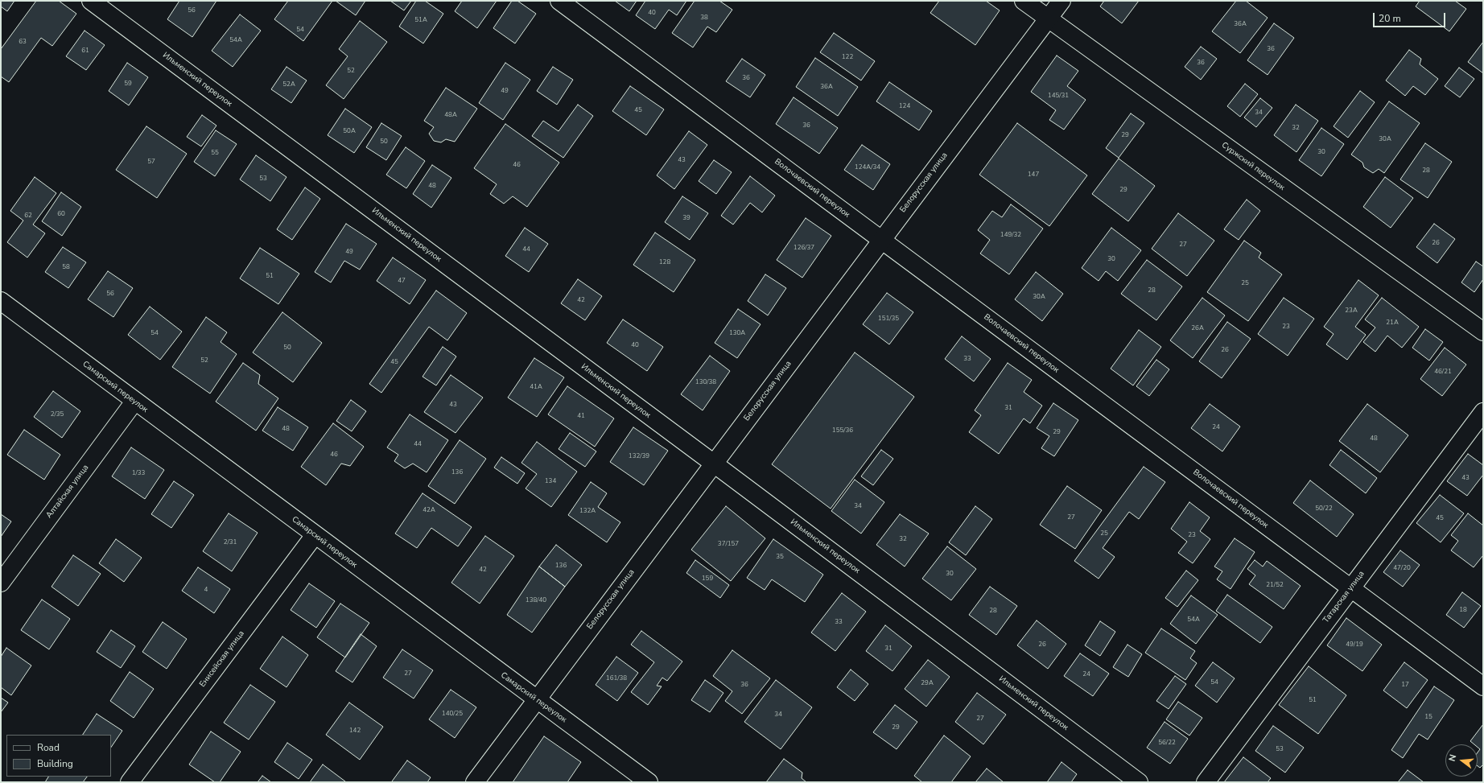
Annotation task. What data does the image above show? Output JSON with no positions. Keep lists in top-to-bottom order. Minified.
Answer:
{"streets":{"street":["Ильменский переулок","Суржский переулок","Белорусская улица","Волочаевский переулок","Самарский переулок","Алтайская улица","Татарская улица","Енисейская улица"]},"crossings":[["Ильменский переулок","Белорусская улица"],["Суржский переулок","Белорусская улица"],["Белорусская улица","Волочаевский переулок"],["Белорусская улица","Самарский переулок"],["Волочаевский переулок","Татарская улица"],["Самарский переулок","Алтайская улица"],["Самарский переулок","Енисейская улица"]],"house_numbers":["56","40","38","51А","36А","54","54А","63","36","61","122","36","52","36","59","52А","36А","49","145/31","124","45","34","48А","36","32","50А","29","30А","50","30","55","43","57","46","124А/34","28","147","53","48","29","60","62","39","149/32","26","27","126/37","44","49","30","128","58","51","47","25","28","56","30А","42","23А","151/35","21А","23","26А","54","130А","40","50","26","33","52","45","46/21","130/38","41А","43","31","2/35","41","24","48","155/36","29","48","44","46","132/39","136","1/33","43","134","34","50/22","42А","132А","27","45","25","23","32","2/31","37/157","35","136","47/20","42","30","159","21/52","4","138/40","18","28","54А","33","26","49/19","31","27","24","161/38","54","29А","36","17","51","140/25","34","15","27","29","142","56/22","53"],"legend":["Road","Building"],"scale_bar":"20 m","north":"left"}
